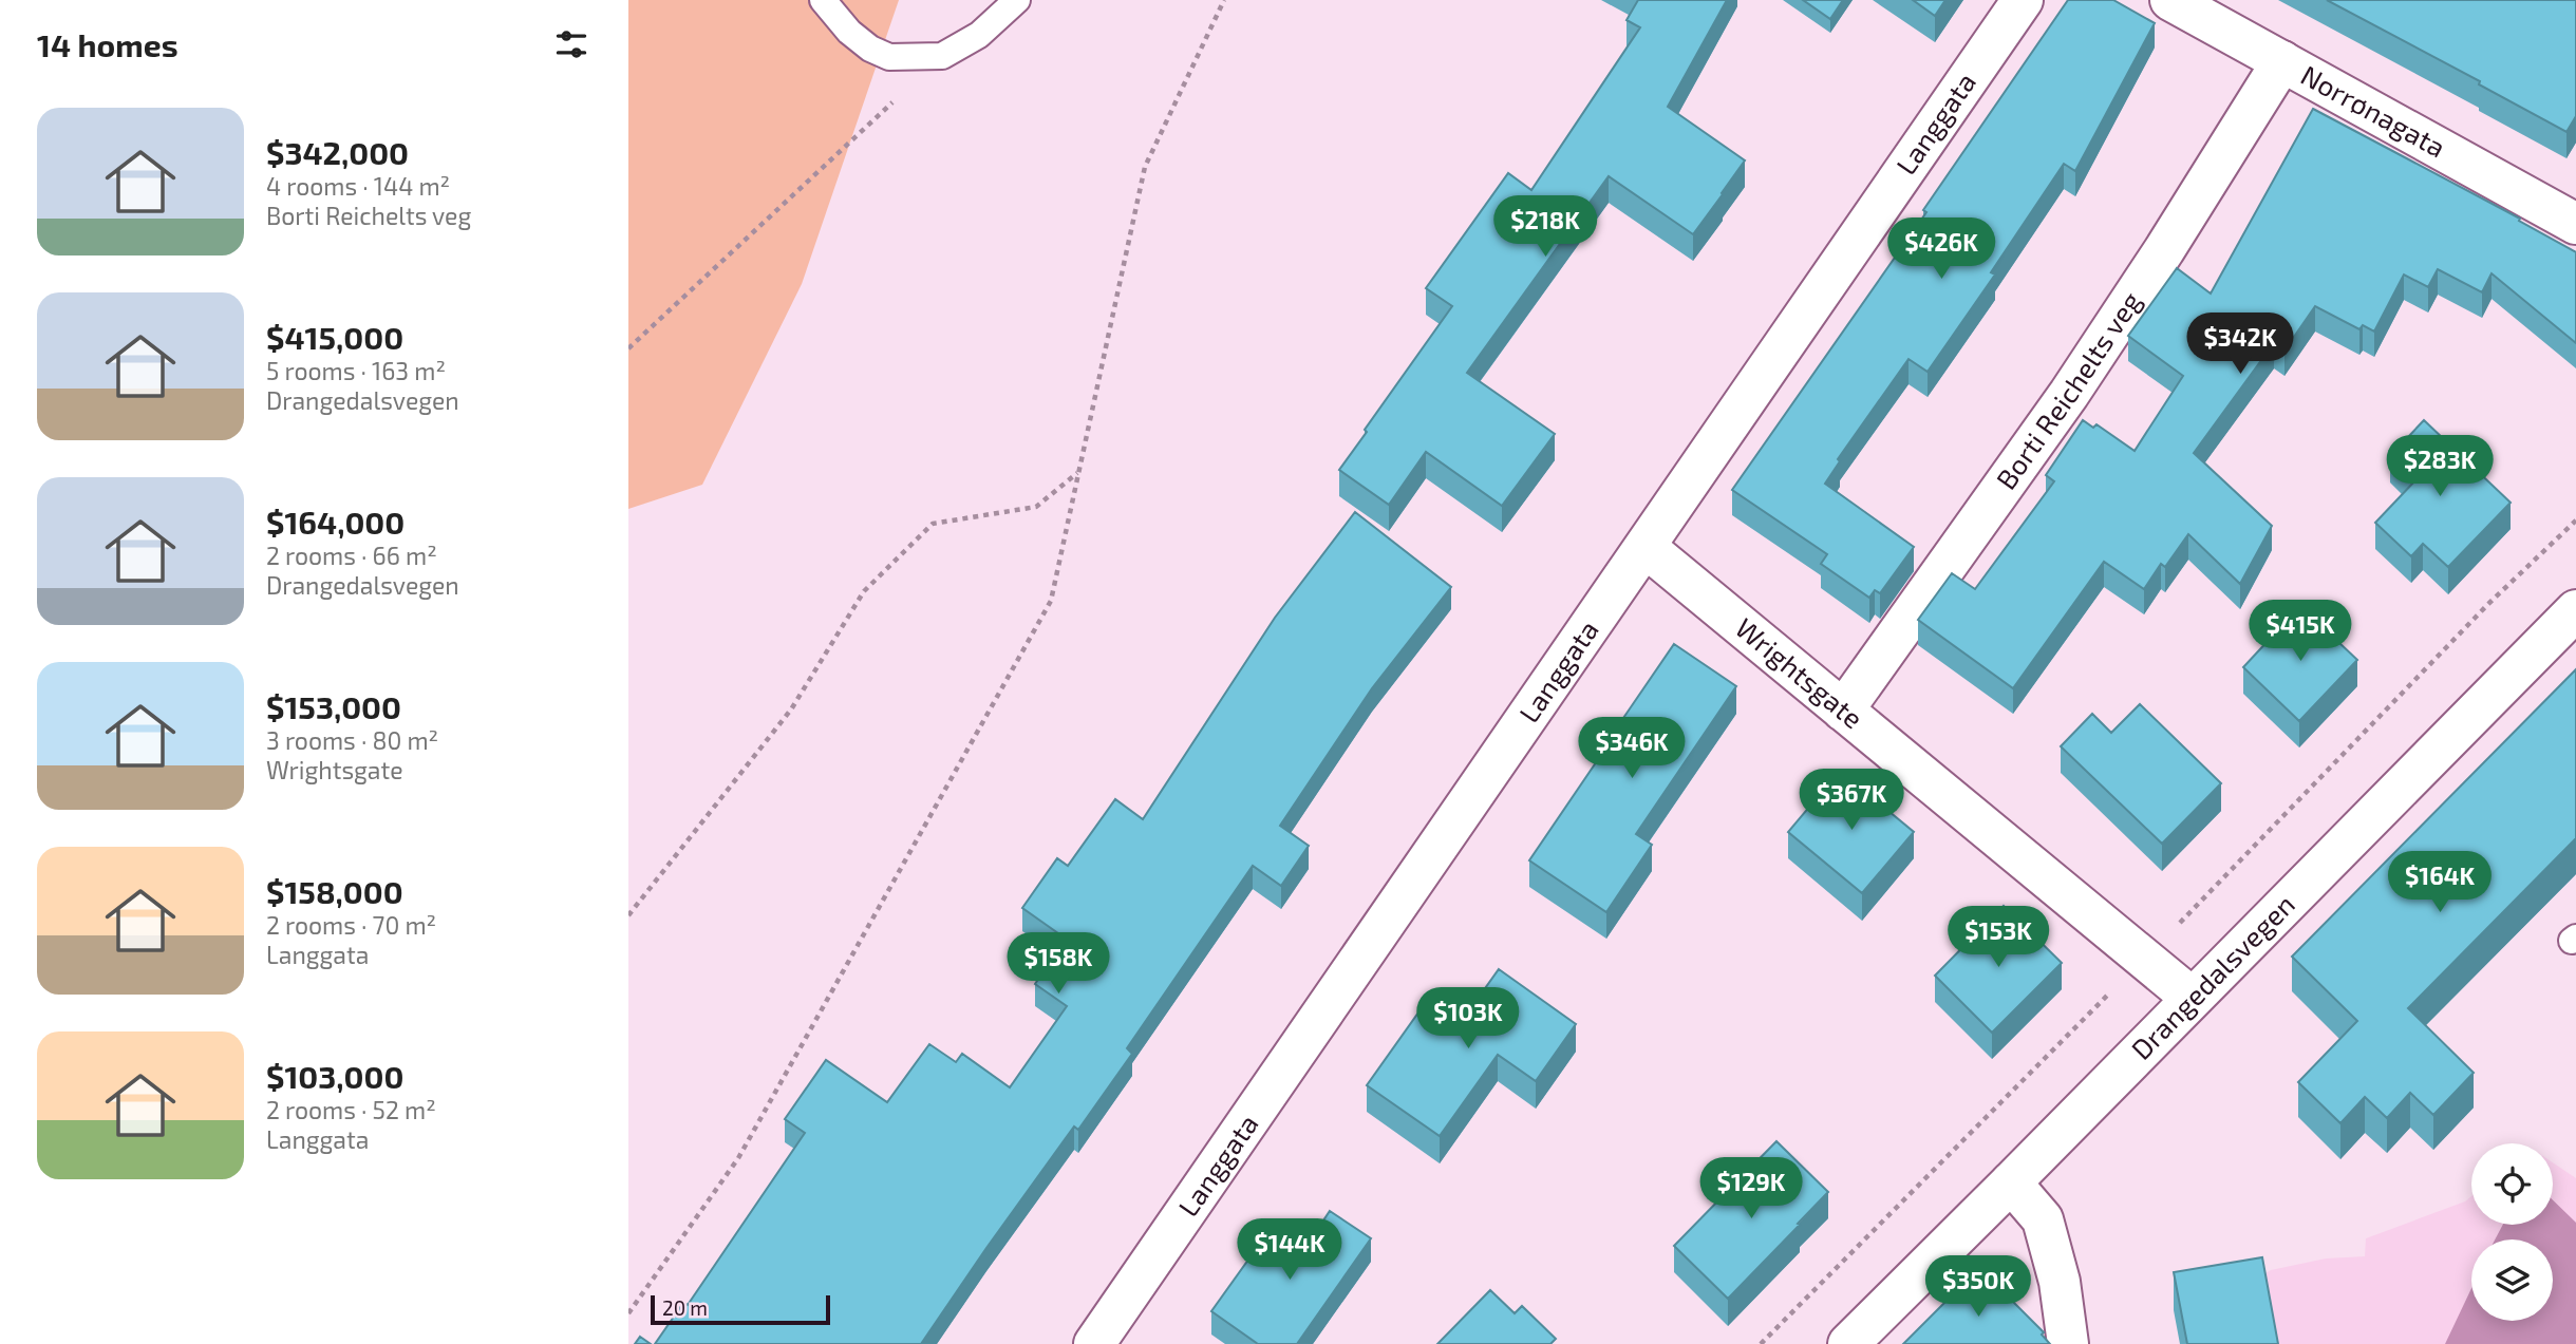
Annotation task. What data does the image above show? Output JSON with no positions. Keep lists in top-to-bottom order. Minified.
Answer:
{"streets":{"street":["Norrønagata","Langgata","Borti Reichelts veg","Wrightsgate","Drangedalsvegen"]},"crossings":[["Norrønagata","Borti Reichelts veg"],["Langgata","Wrightsgate"],["Borti Reichelts veg","Wrightsgate"],["Wrightsgate","Drangedalsvegen"]],"scale_bar":"20 m","page":{"heading":"14 homes","list":[{"name":"$342,000","note":"4 rooms · 144 m² · Borti Reichelts veg"},{"name":"$415,000","note":"5 rooms · 163 m² · Drangedalsvegen"},{"name":"$164,000","note":"2 rooms · 66 m² · Drangedalsvegen"},{"name":"$153,000","note":"3 rooms · 80 m² · Wrightsgate"},{"name":"$158,000","note":"2 rooms · 70 m² · Langgata"},{"name":"$103,000","note":"2 rooms · 52 m² · Langgata"}],"price":["$218K","$426K","$342K","$283K","$415K","$346K","$367K","$164K","$153K","$158K","$103K","$129K","$144K","$350K"],"scale":"20 m"}}
